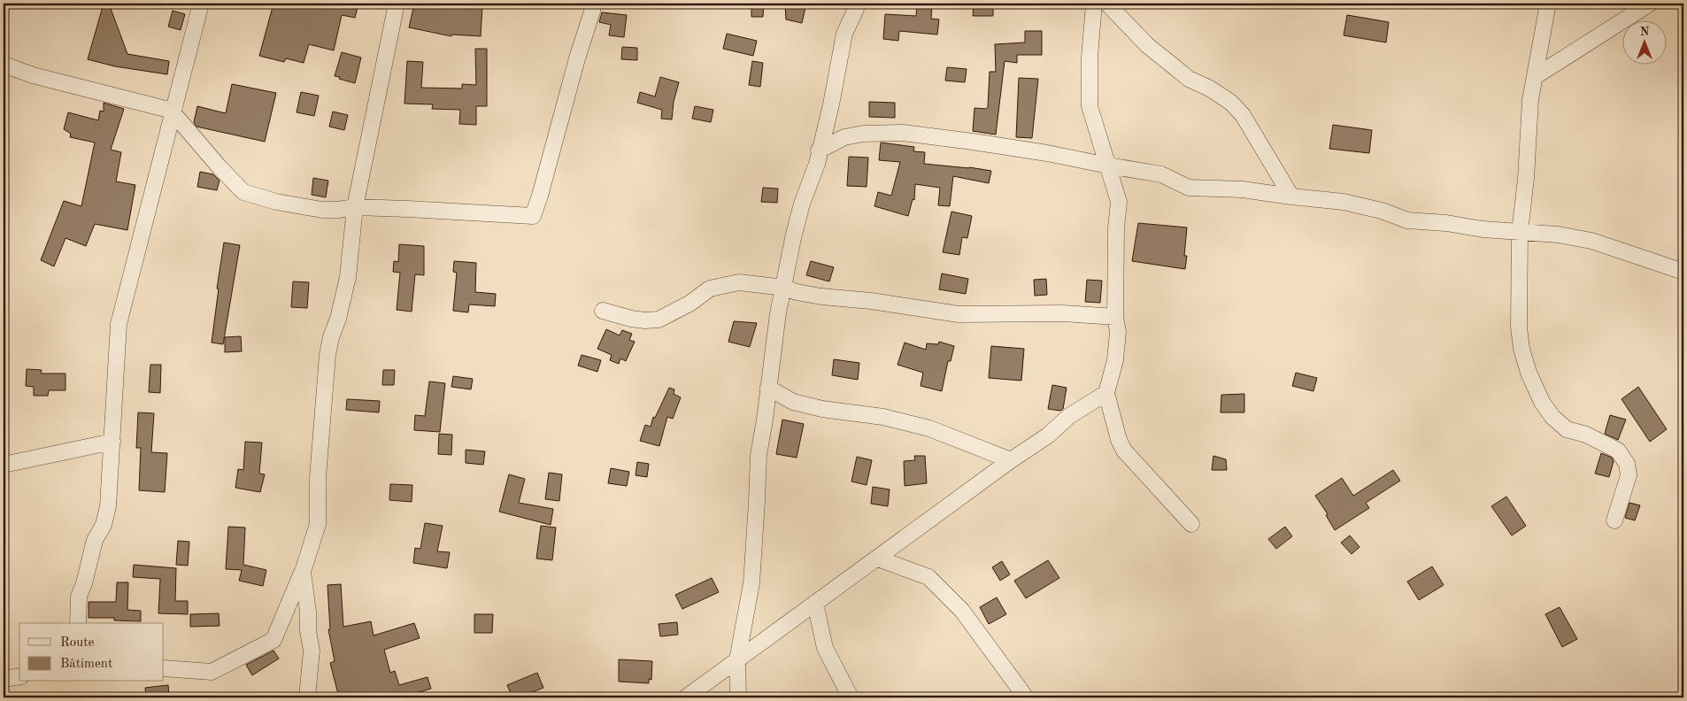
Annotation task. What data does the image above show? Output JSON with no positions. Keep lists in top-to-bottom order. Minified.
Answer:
{"legend":["Route","Bâtiment"],"north":"top"}
